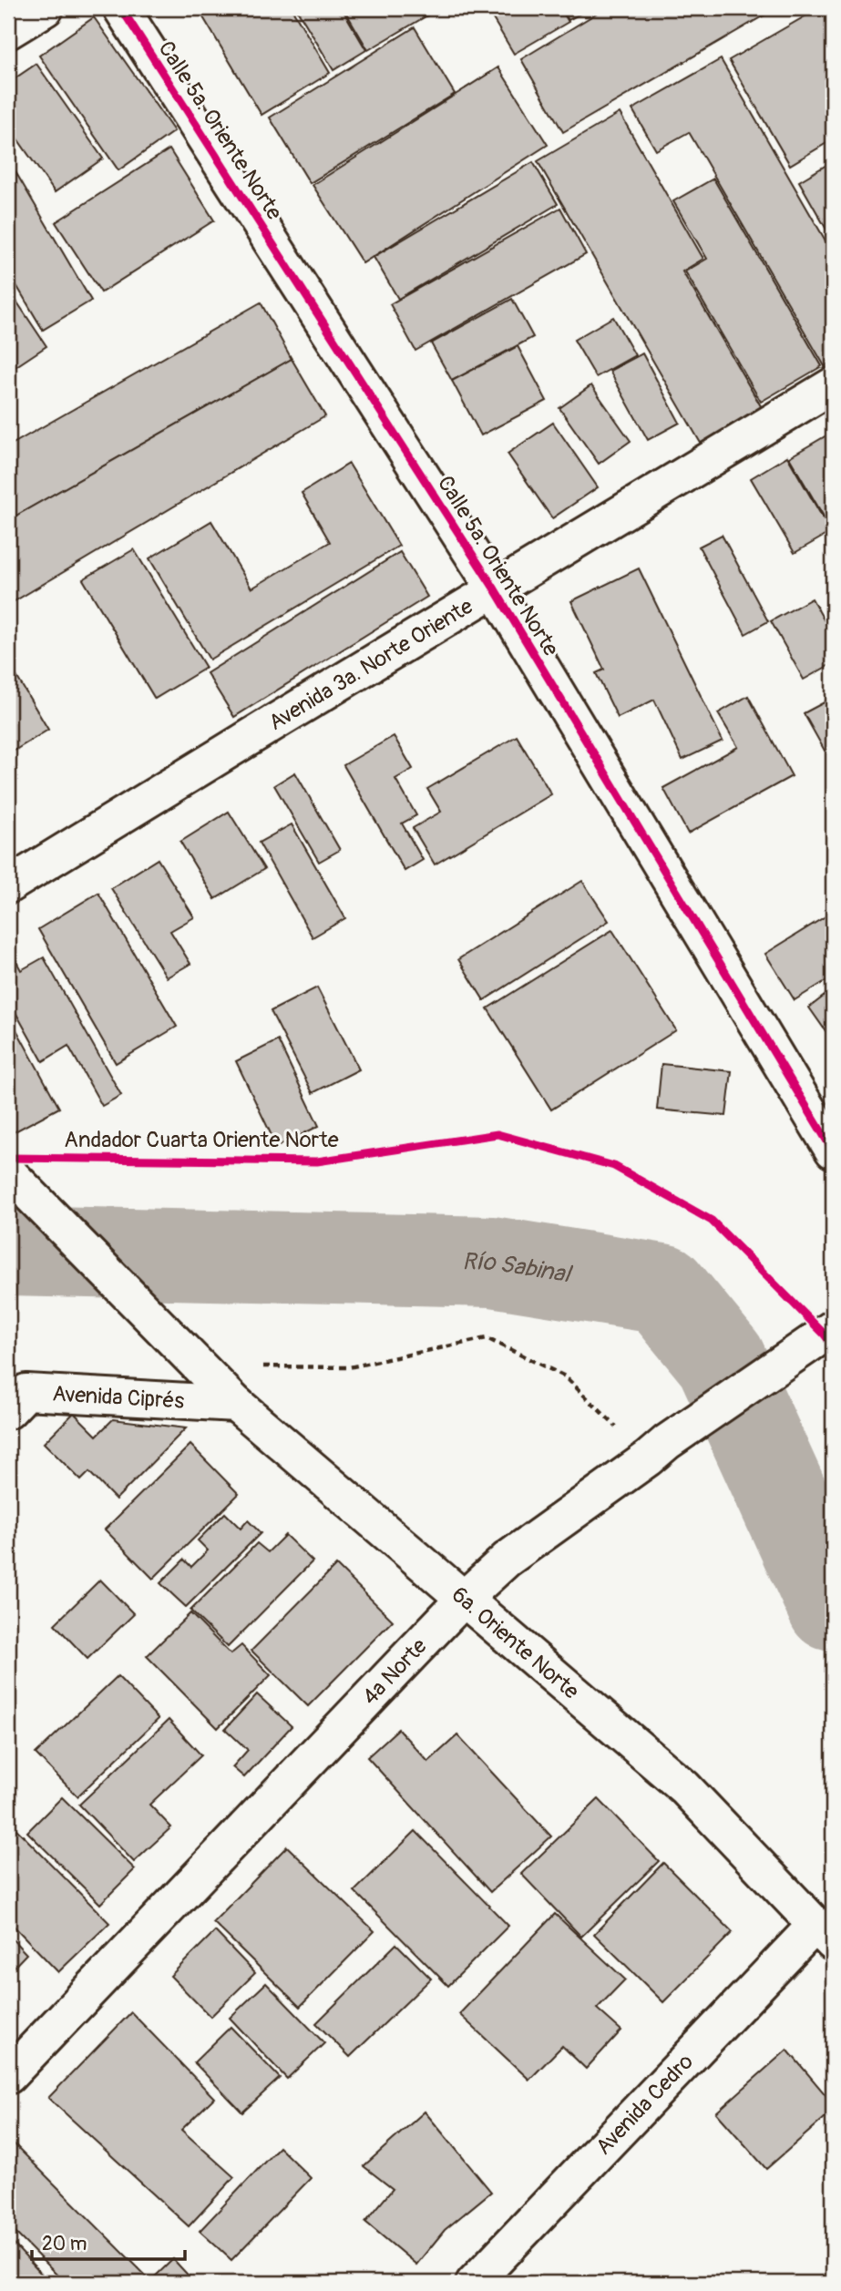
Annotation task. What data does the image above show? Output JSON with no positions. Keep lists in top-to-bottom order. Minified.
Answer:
{"streets":{"street":["Calle 5a. Oriente Norte","Avenida 3a. Norte Oriente","Avenida Ciprés","6a. Oriente Norte","4a Norte","Avenida Cedro"],"cycle path":["Andador Cuarta Oriente Norte"]},"crossings":[["Calle 5a. Oriente Norte","Avenida 3a. Norte Oriente"],["Avenida Ciprés","6a. Oriente Norte"],["6a. Oriente Norte","4a Norte"],["6a. Oriente Norte","Avenida Cedro"]],"water":["Río Sabinal"],"scale_bar":"20 m"}
